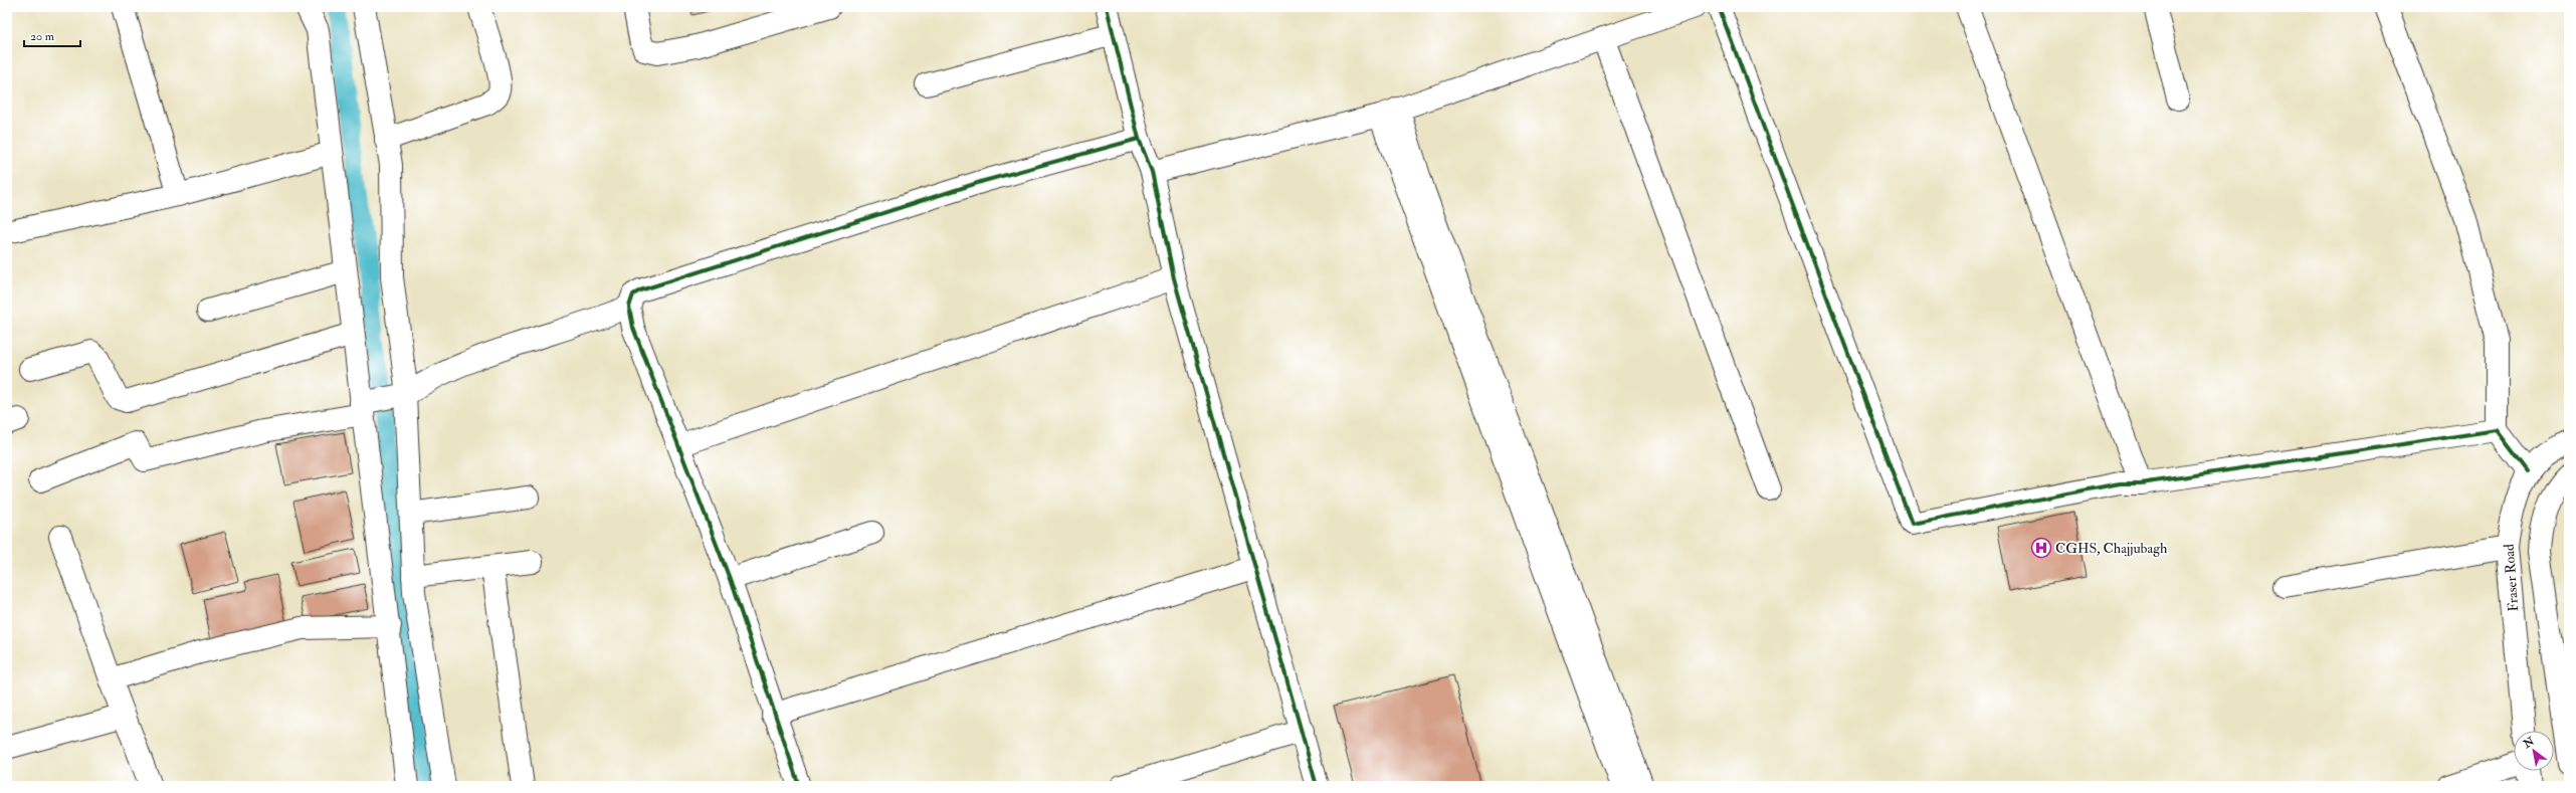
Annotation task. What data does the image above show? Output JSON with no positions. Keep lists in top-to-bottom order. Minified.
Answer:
{"streets":{"street":["Fraser Road"]},"places":{"hospital":["CGHS, Chajjubagh"]},"scale_bar":"20 m","north":"top left"}
